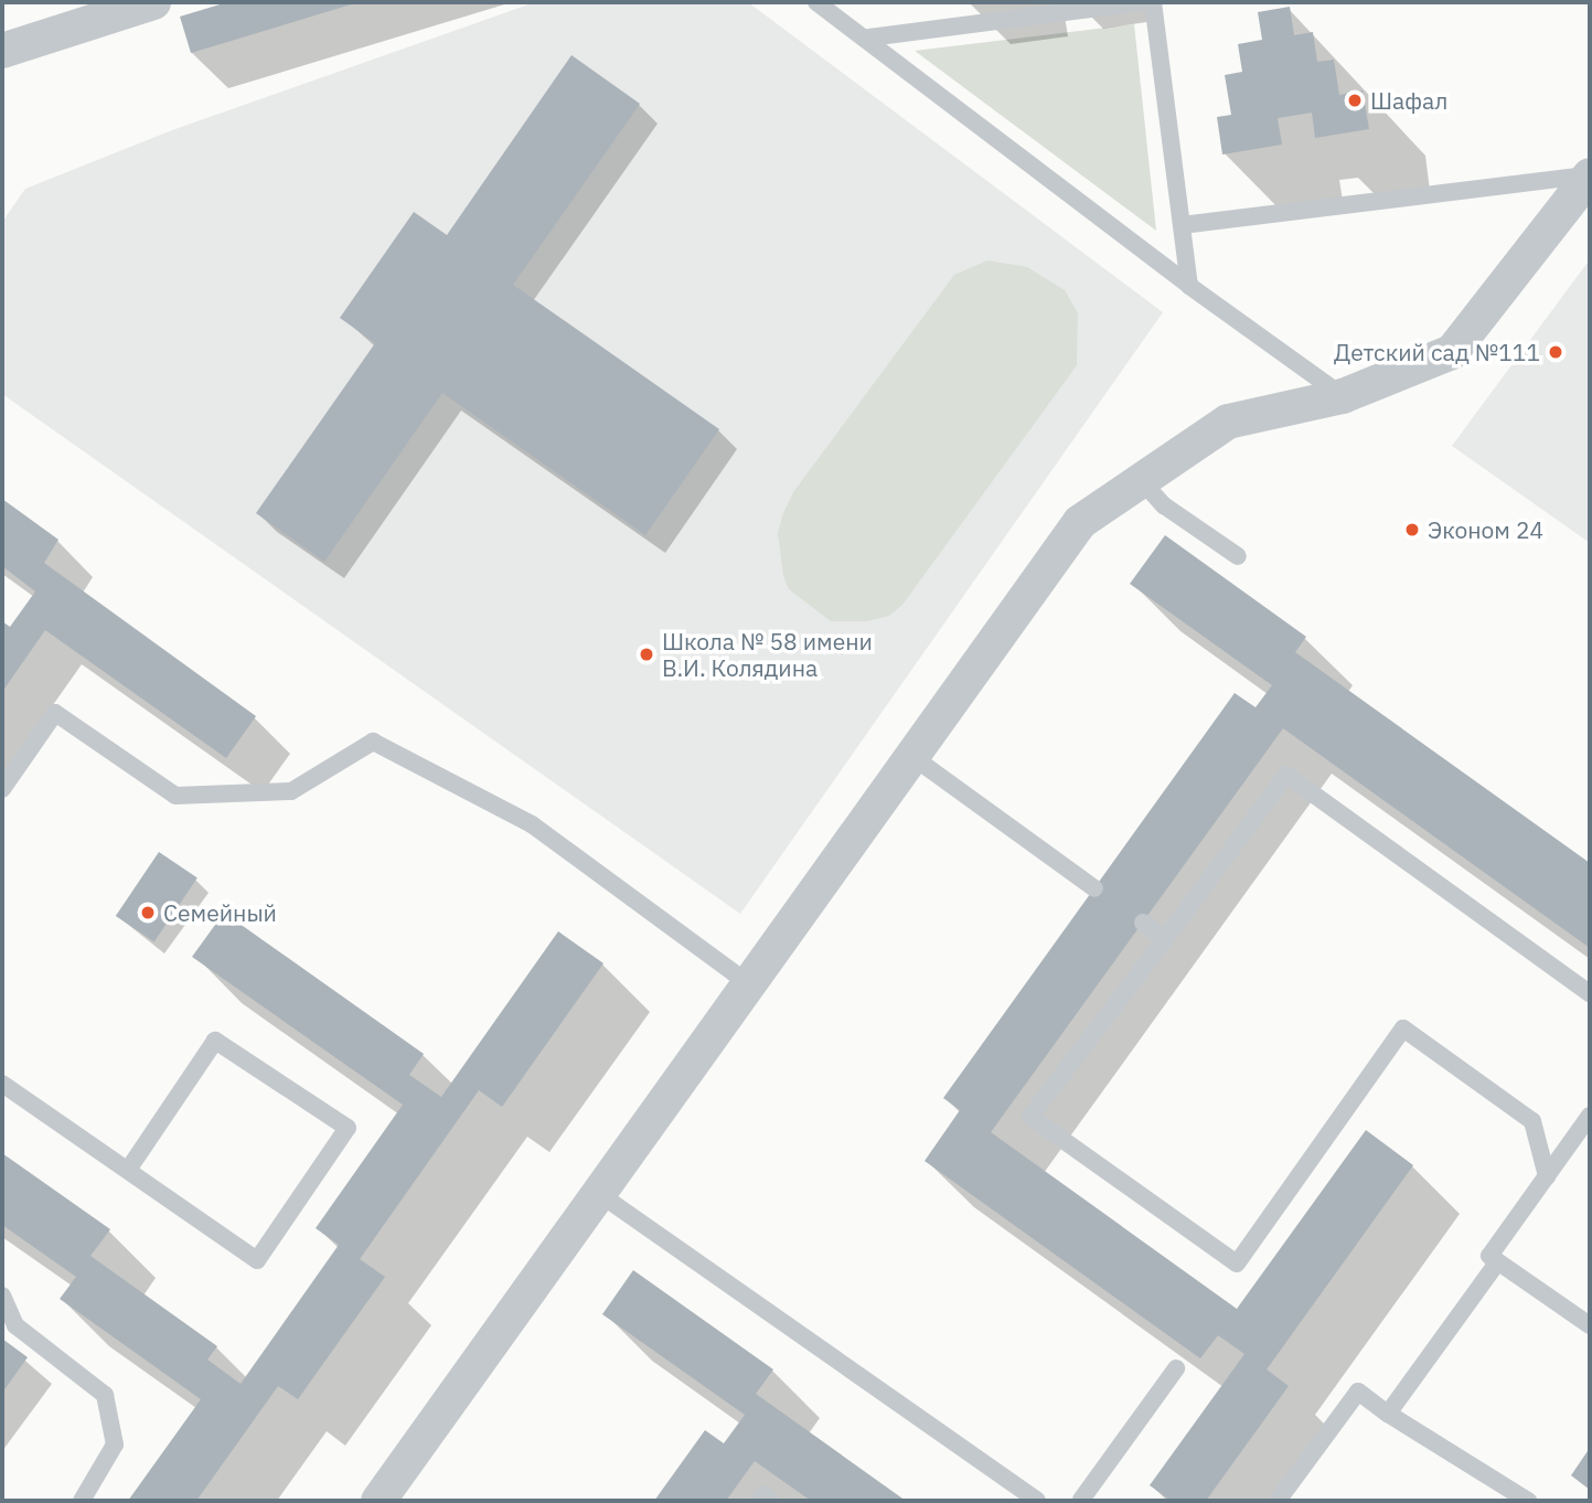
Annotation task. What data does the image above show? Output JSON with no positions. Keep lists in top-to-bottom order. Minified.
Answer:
{"places":["Шафал","Детский сад №111","Эконом 24","Школа № 58 имени В.И. Колядина","Семейный"]}
